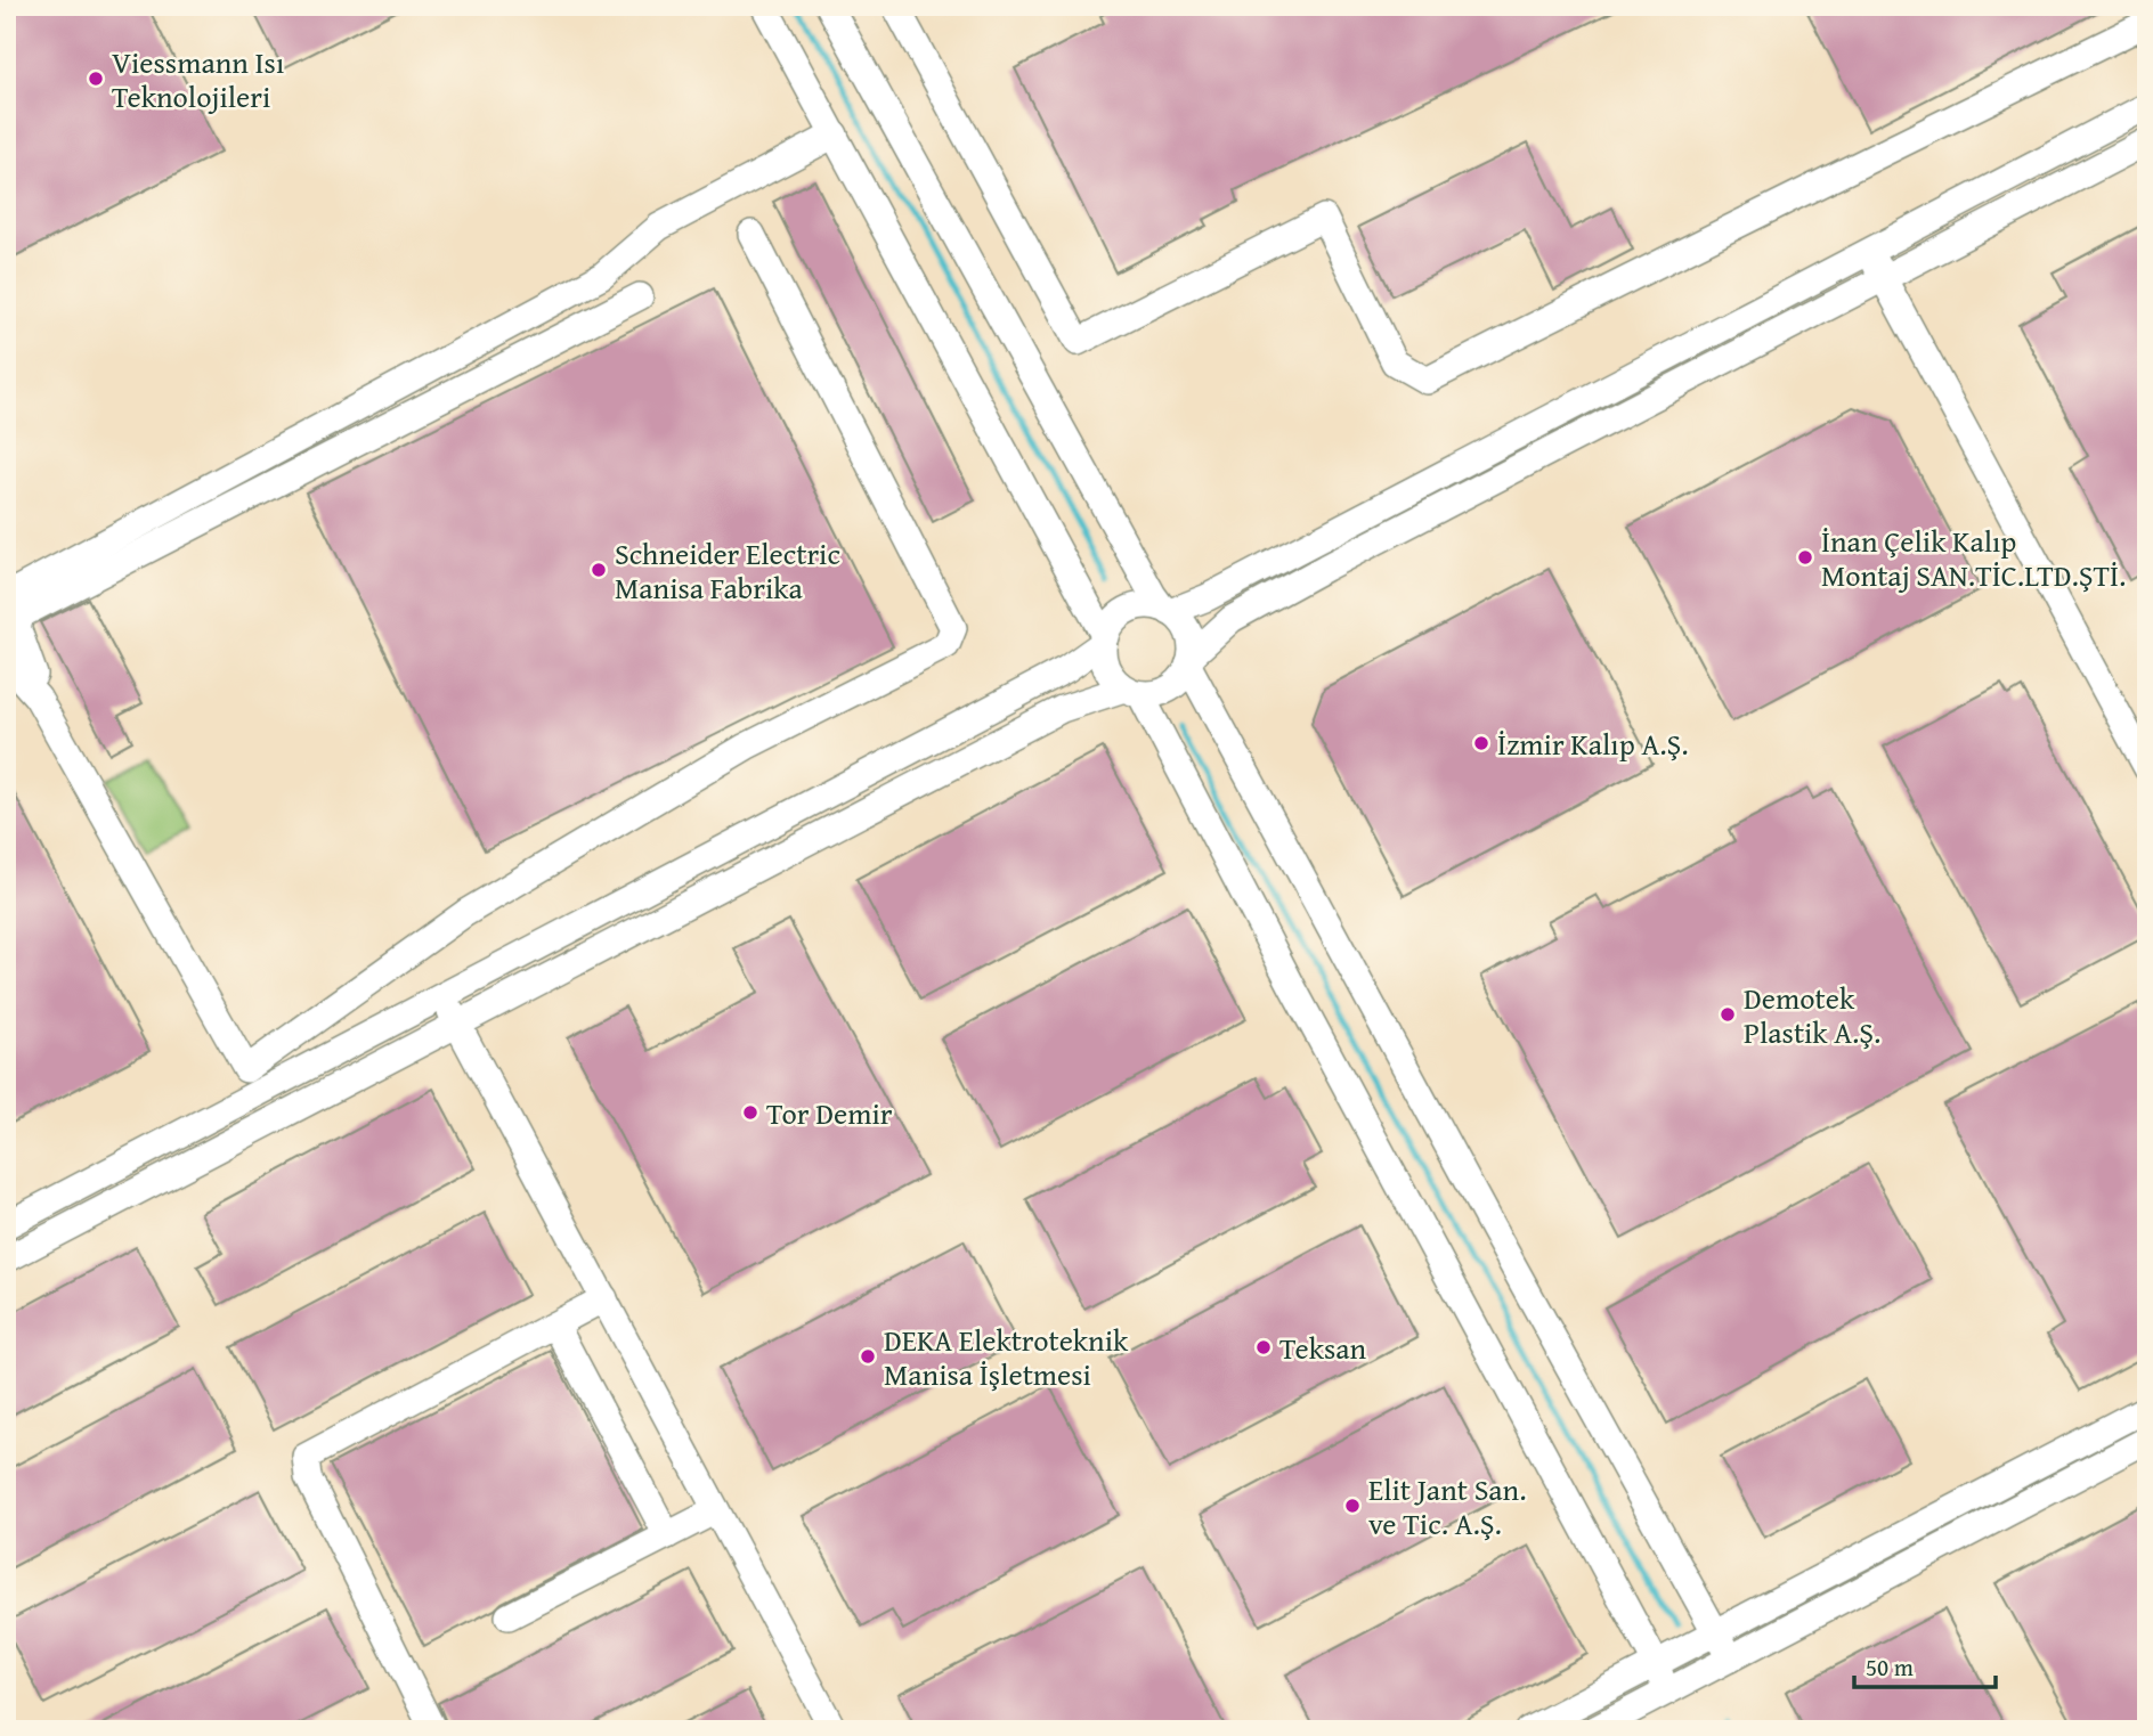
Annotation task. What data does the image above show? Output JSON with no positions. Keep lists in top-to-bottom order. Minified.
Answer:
{"places":["Viessmann Isı Teknolojileri","İnan Çelik Kalıp Montaj SAN.TİC.LTD.ŞTİ.","Schneider Electric Manisa Fabrika","İzmir Kalıp A.Ş.","Demotek Plastik A.Ş.","Tor Demir","Teksan","DEKA Elektroteknik Manisa İşletmesi","Elit Jant San. ve Tic. A.Ş."],"scale_bar":"50 m"}
